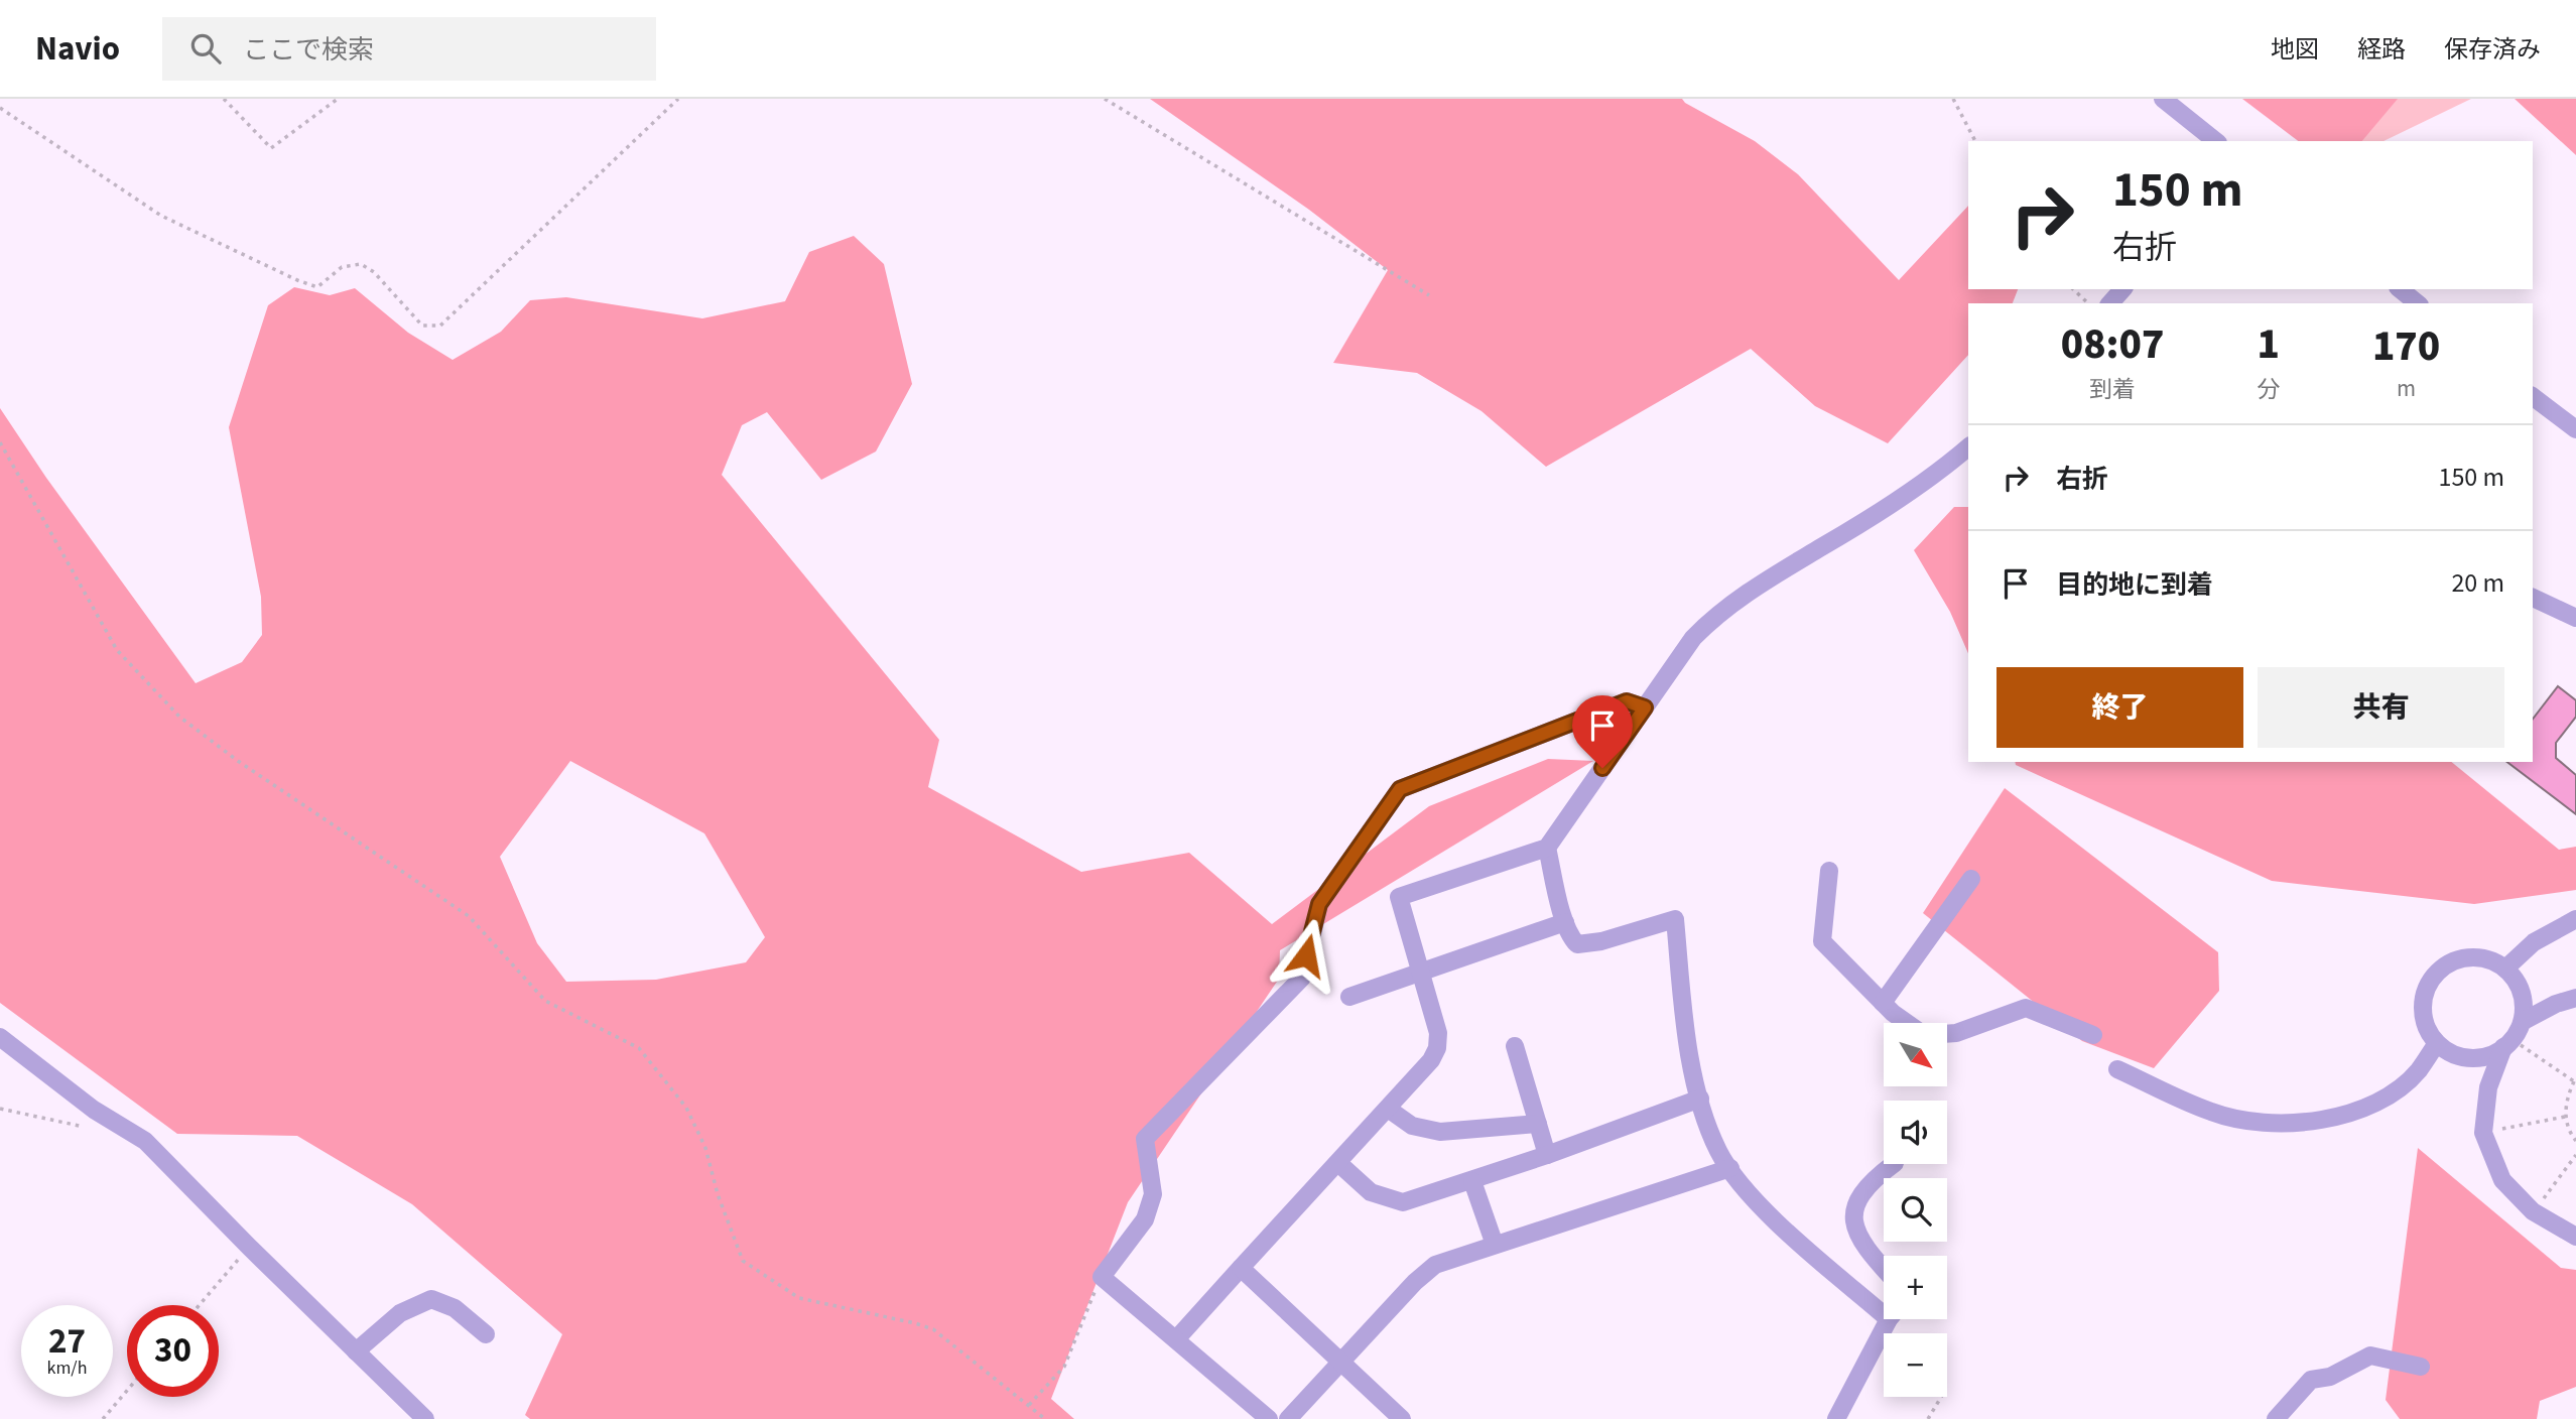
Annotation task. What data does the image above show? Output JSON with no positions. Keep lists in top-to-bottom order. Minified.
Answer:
{"north":"bottom right","page":{"header":"Navio","search":"ここで検索","nav":["地図","経路","保存済み"],"turn":["150 m","右折"],"eta":["08:07","到着","1","分","170","m"],"list":[{"name":"右折","value":"150 m"},{"name":"目的地に到着","value":"20 m"}],"buttons":["終了","共有"],"map_buttons":["+","−"],"speed":"27 km/h","limit":"30"}}
